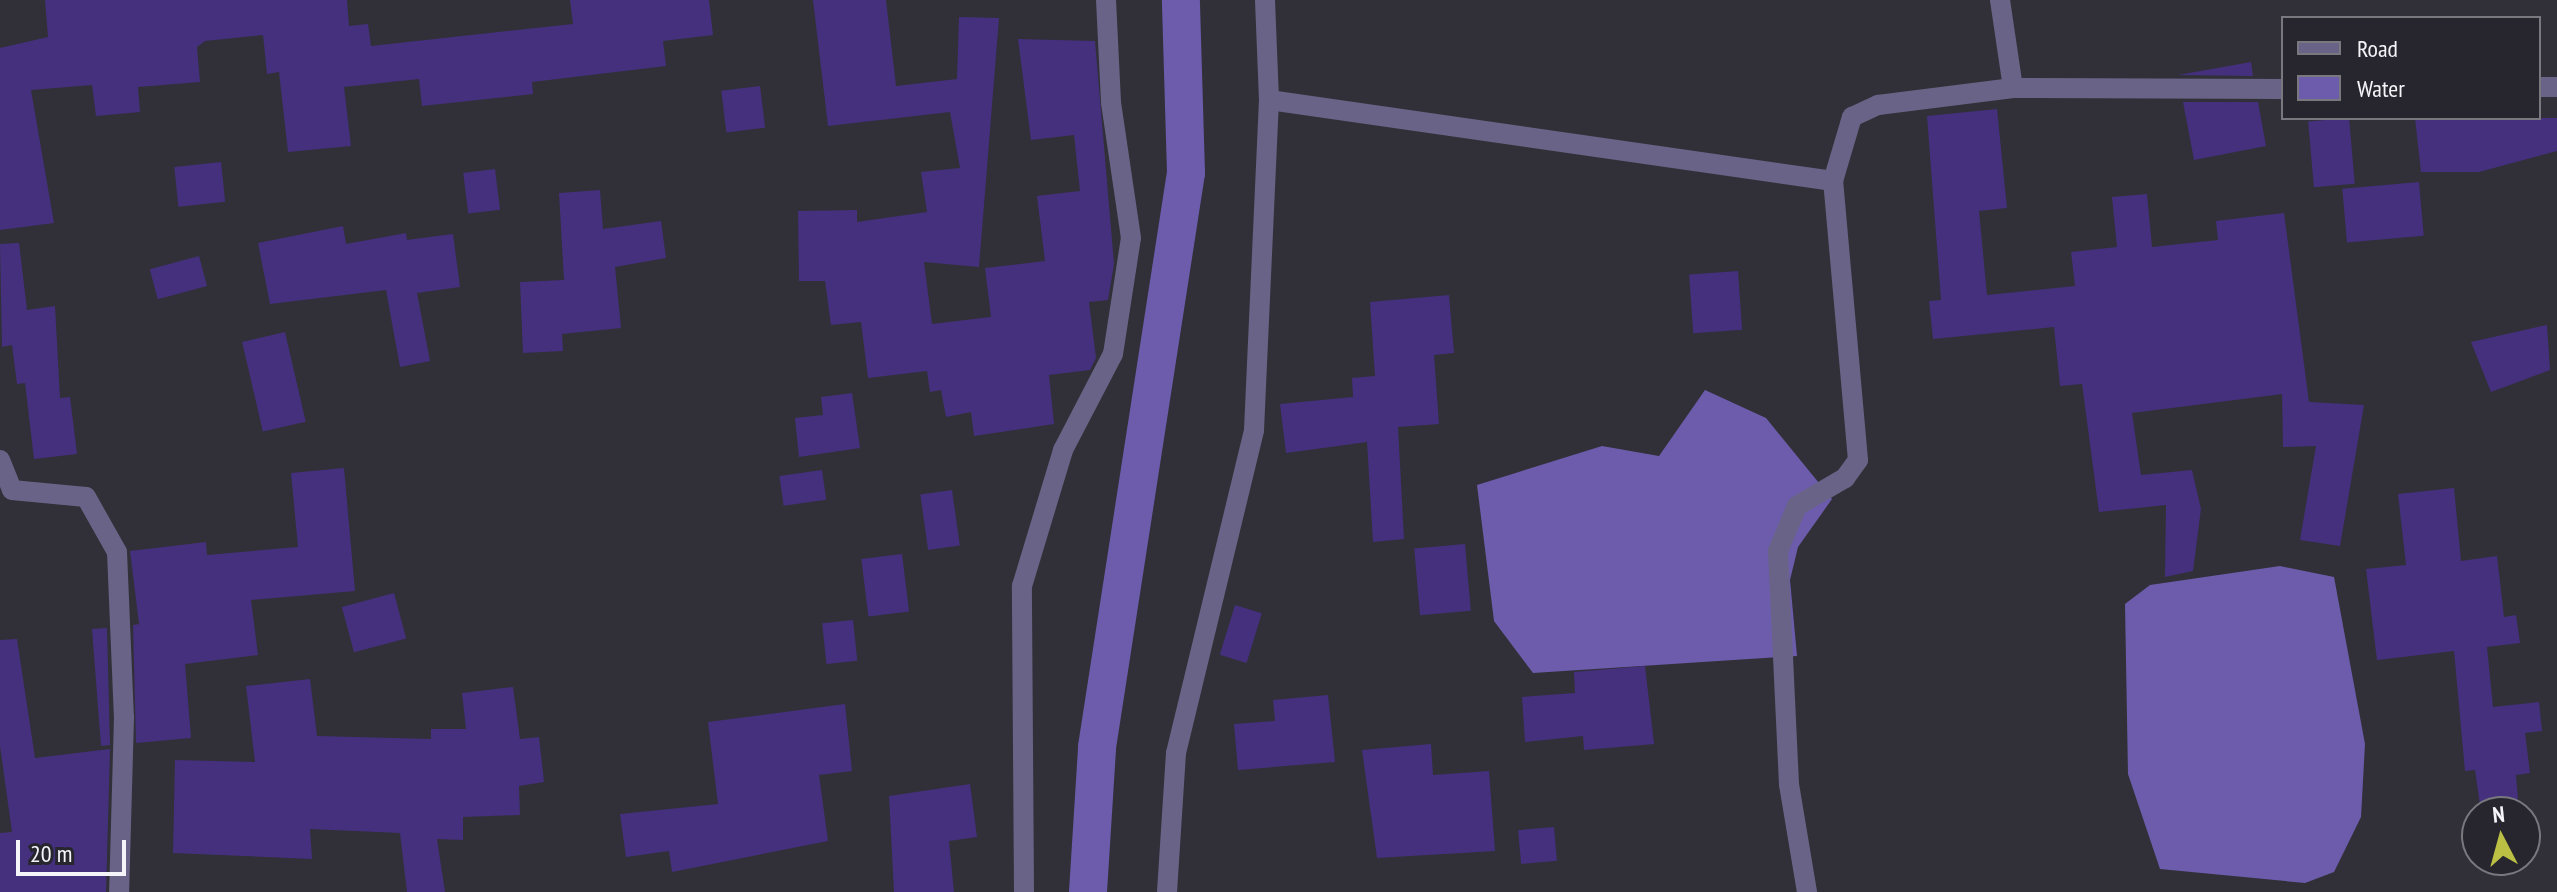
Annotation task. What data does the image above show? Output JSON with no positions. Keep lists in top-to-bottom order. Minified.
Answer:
{"legend":["Road","Water"],"scale_bar":"20 m","north":"top"}
